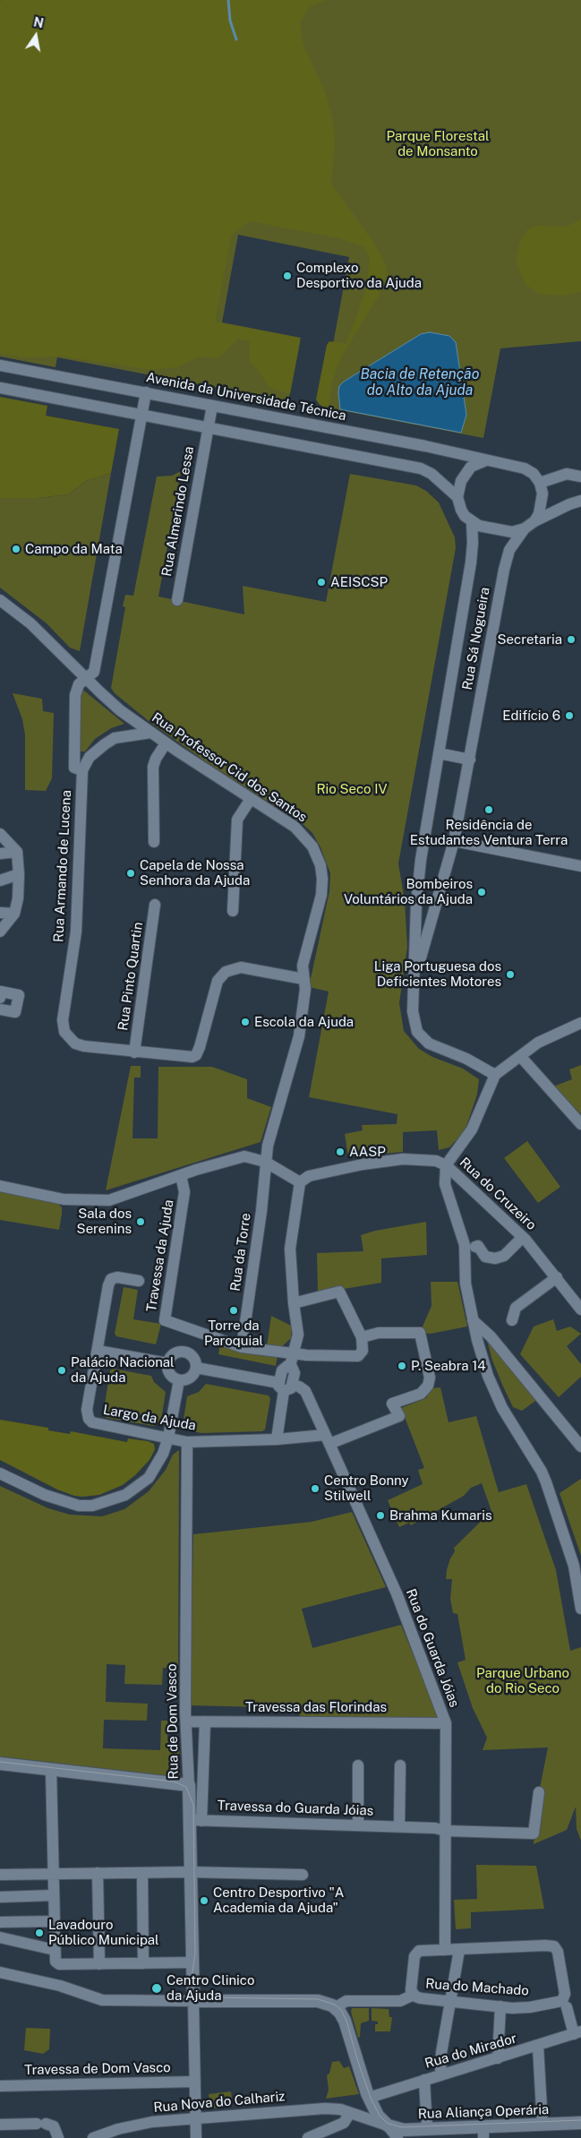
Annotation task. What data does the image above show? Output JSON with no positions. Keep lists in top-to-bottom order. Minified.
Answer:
{"streets":{"street":["Avenida da Universidade Técnica","Rua Almerindo Lessa","Rua Sá Nogueira","Rua Professor Cid dos Santos","Rua Armando de Lucena","Rua Pinto Quartin","Rua do Cruzeiro","Rua da Torre","Travessa da Ajuda","Largo da Ajuda","Rua do Guarda Jóias","Travessa das Florindas","Rua de Dom Vasco","Travessa do Guarda Jóias","Rua do Machado","Rua do Mirador","Travessa de Dom Vasco","Rua Nova do Calhariz","Rua Aliança Operária"]},"crossings":[["Avenida da Universidade Técnica","Rua Almerindo Lessa"],["Avenida da Universidade Técnica","Rua Sá Nogueira"],["Rua Professor Cid dos Santos","Rua Armando de Lucena"],["Rua Professor Cid dos Santos","Rua da Torre"],["Rua Armando de Lucena","Rua Pinto Quartin"],["Rua da Torre","Travessa da Ajuda"],["Travessa da Ajuda","Largo da Ajuda"],["Largo da Ajuda","Rua do Guarda Jóias"],["Largo da Ajuda","Rua de Dom Vasco"],["Rua do Guarda Jóias","Travessa das Florindas"],["Rua do Guarda Jóias","Travessa do Guarda Jóias"],["Travessa das Florindas","Rua de Dom Vasco"],["Rua de Dom Vasco","Travessa do Guarda Jóias"],["Rua Nova do Calhariz","Rua Aliança Operária"]],"water":["Bacia de Retenção do Alto da Ajuda"],"parks":["Parque Florestal de Monsanto","Rio Seco IV","Parque Urbano do Rio Seco"],"places":["Complexo Desportivo da Ajuda","Campo da Mata","AEISCSP","Secretaria","Edifício 6","Residência de Estudantes Ventura Terra","Capela de Nossa Senhora da Ajuda","Bombeiros Voluntários da Ajuda","Liga Portuguesa dos Deficientes Motores","Escola da Ajuda","AASP","Sala dos Serenins","Torre da Paroquial","P. Seabra 14","Palácio Nacional da Ajuda","Centro Bonny Stilwell","Brahma Kumaris","Centro Desportivo \"A Academia da Ajuda\"","Lavadouro Público Municipal","Centro Clinico da Ajuda"],"north":"top"}
